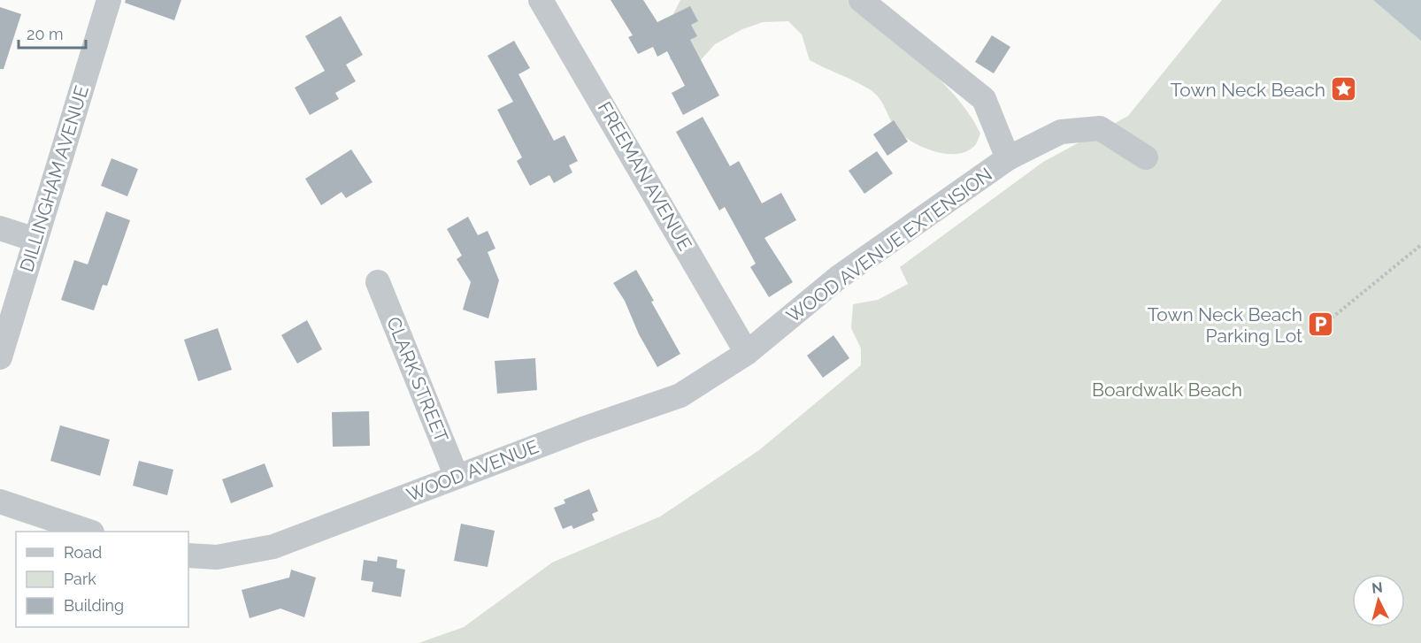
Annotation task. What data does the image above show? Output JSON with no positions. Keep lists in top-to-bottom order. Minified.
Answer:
{"streets":{"street":["FREEMAN AVENUE","DILLINGHAM AVENUE","WOOD AVENUE EXTENSION","CLARK STREET","WOOD AVENUE"]},"crossings":[["FREEMAN AVENUE","WOOD AVENUE EXTENSION"],["FREEMAN AVENUE","WOOD AVENUE"],["WOOD AVENUE EXTENSION","WOOD AVENUE"],["CLARK STREET","WOOD AVENUE"]],"parks":["Boardwalk Beach"],"places":{"place":["Town Neck Beach"],"parking":["Town Neck Beach Parking Lot"]},"legend":["Road","Park","Building"],"scale_bar":"20 m","north":"top"}
